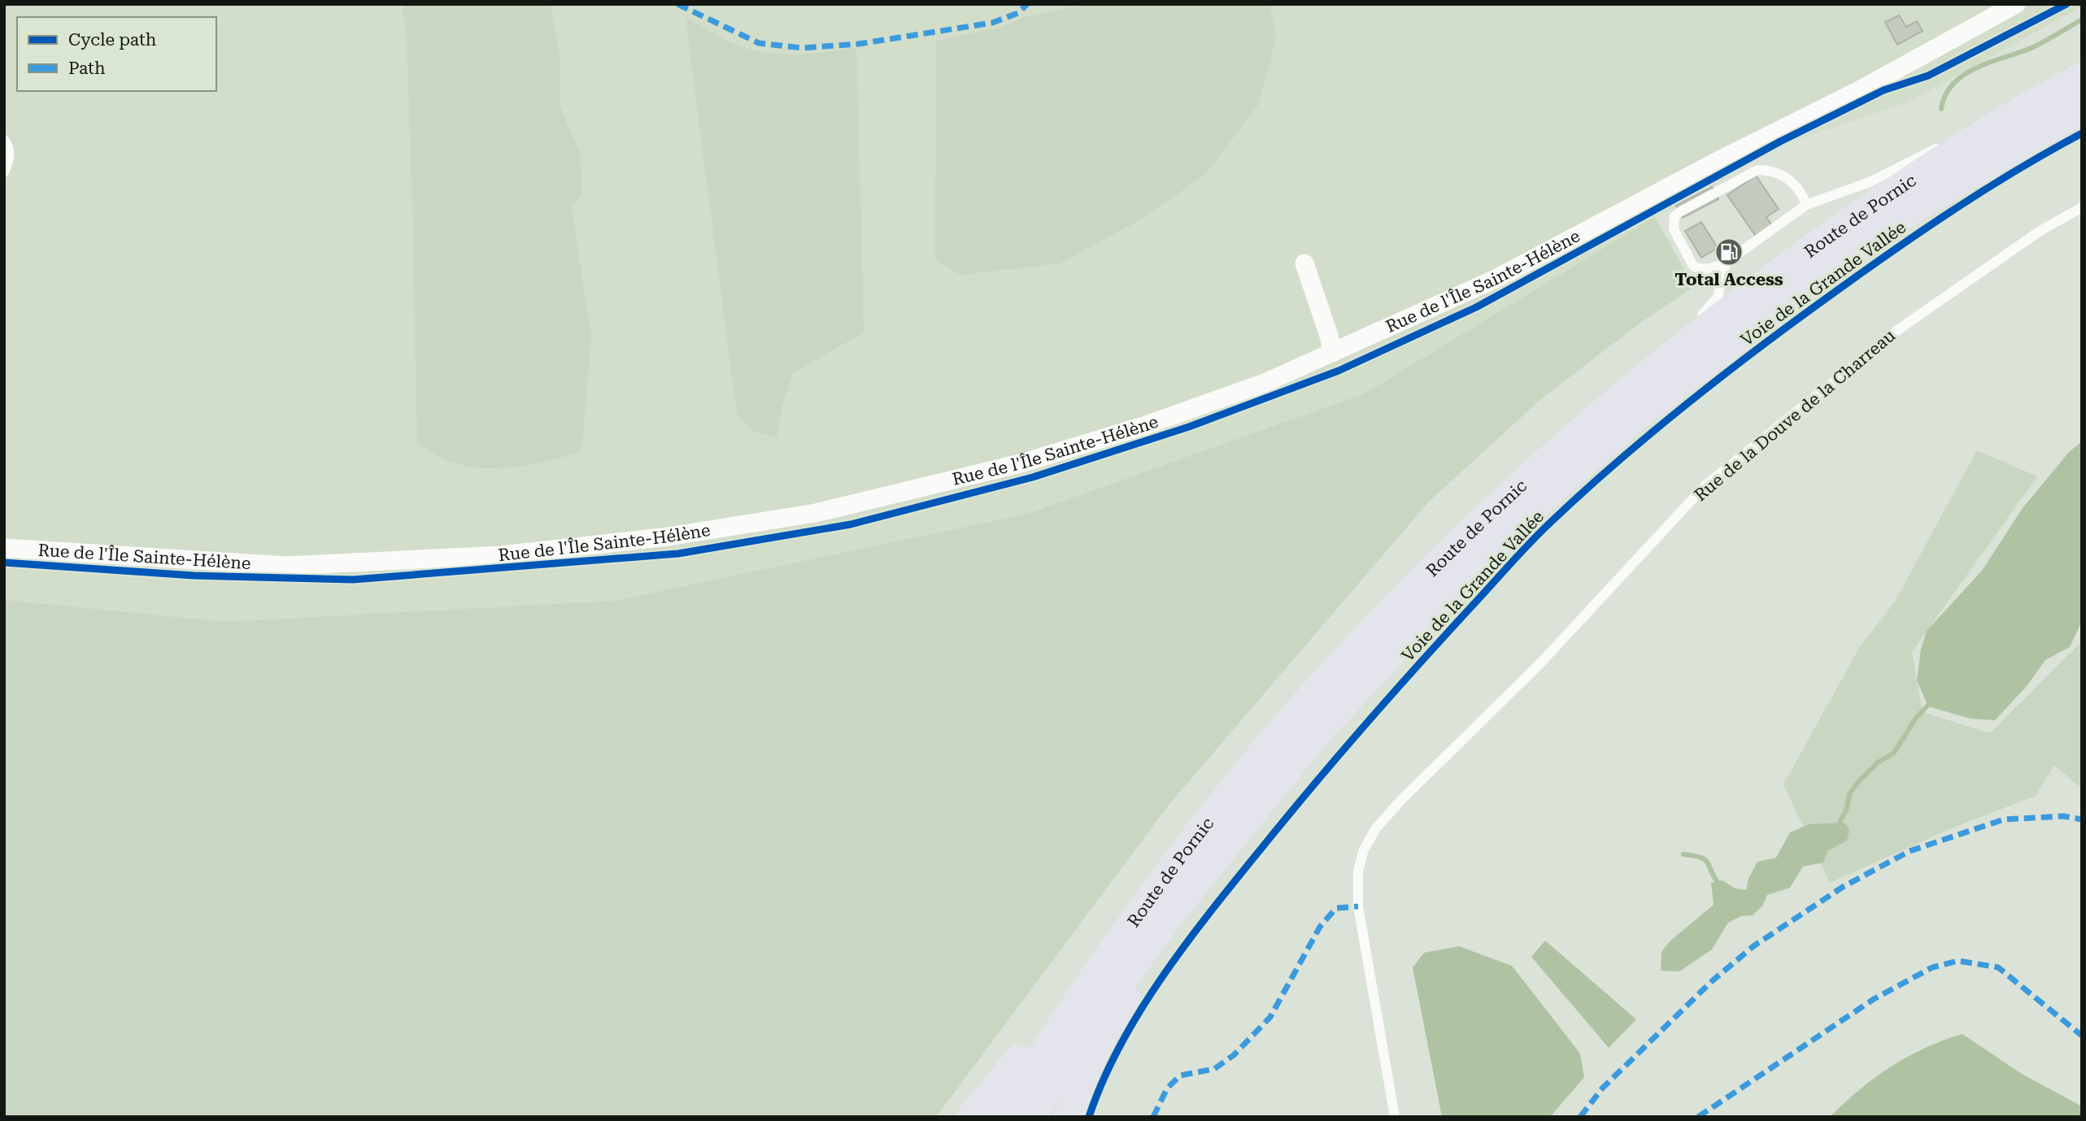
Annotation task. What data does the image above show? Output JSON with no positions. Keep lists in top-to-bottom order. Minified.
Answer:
{"streets":{"highway":["Route de Pornic"],"street":["Rue de l'Île Sainte-Hélène"],"lane":["Rue de la Douve de la Charreau"],"cycle path":["Voie de la Grande Vallée"]},"places":{"fuel station":["Total Access"]},"legend":["Cycle path","Path"]}
